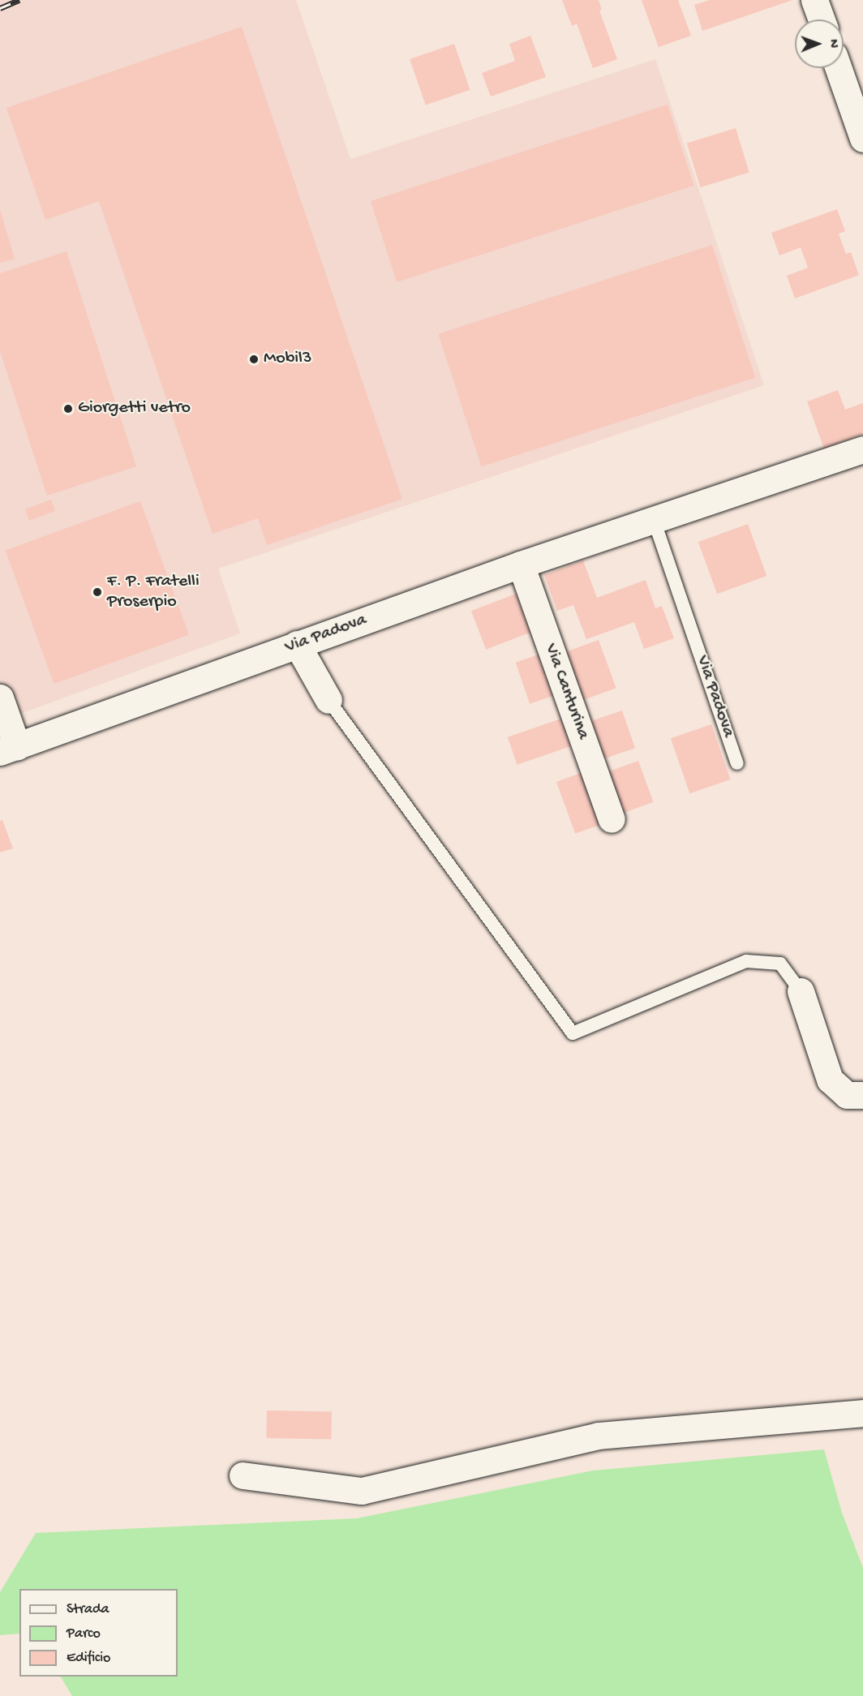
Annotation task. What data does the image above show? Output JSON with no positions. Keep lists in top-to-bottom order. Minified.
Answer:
{"streets":{"street":["Via Padova","Via Canturina"]},"crossings":[["Via Padova","Via Canturina"]],"places":["Mobil3","Giorgetti vetro","F. P. Fratelli Proserpio"],"legend":["Strada","Parco","Edificio"],"north":"right"}
